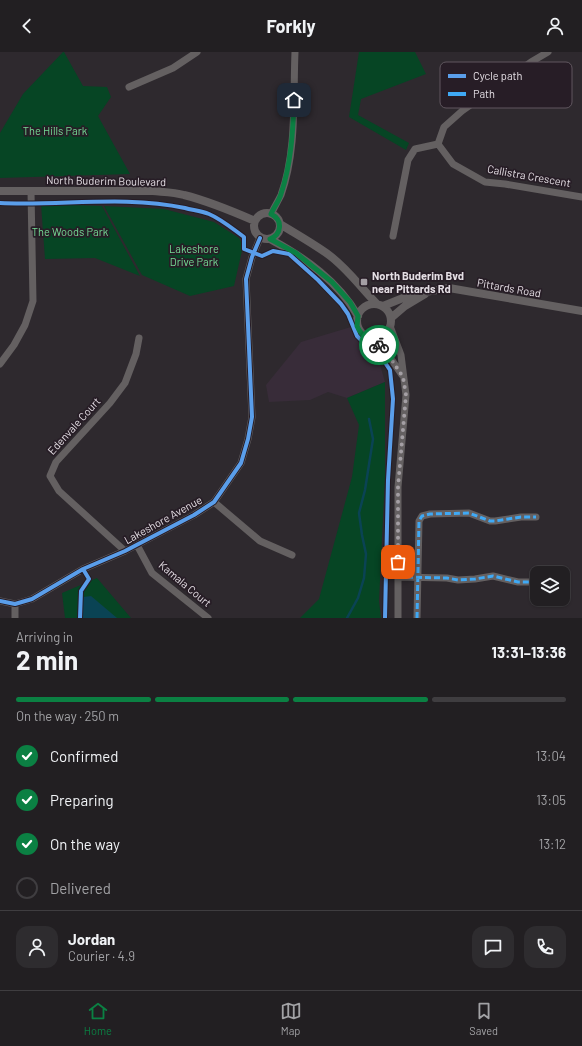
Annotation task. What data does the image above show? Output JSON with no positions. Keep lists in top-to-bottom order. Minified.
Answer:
{"streets":{"street":["Callistra Crescent","North Buderim Boulevard","Pittards Road","Edenvale Court","Lakeshore Avenue","Kamala Court"]},"crossings":[["North Buderim Boulevard","Lakeshore Avenue"],["Edenvale Court","Lakeshore Avenue"],["Lakeshore Avenue","Kamala Court"]],"parks":["The Hills Park","The Woods Park","Lakeshore Drive Park"],"places":{"transit":["North Buderim Bvd near Pittards Rd"]},"legend":["Cycle path","Path"],"page":{"header":"Forkly","heading":["2 min","Arriving in","13:31–13:36"],"panel":["Jordan","Courier · 4.9"],"bar":"On the way · 250 m","list":[["Confirmed","13:04"],["Preparing","13:05"],["On the way","13:12"],"Delivered"],"tabs":["Home","Map","Saved"]}}
